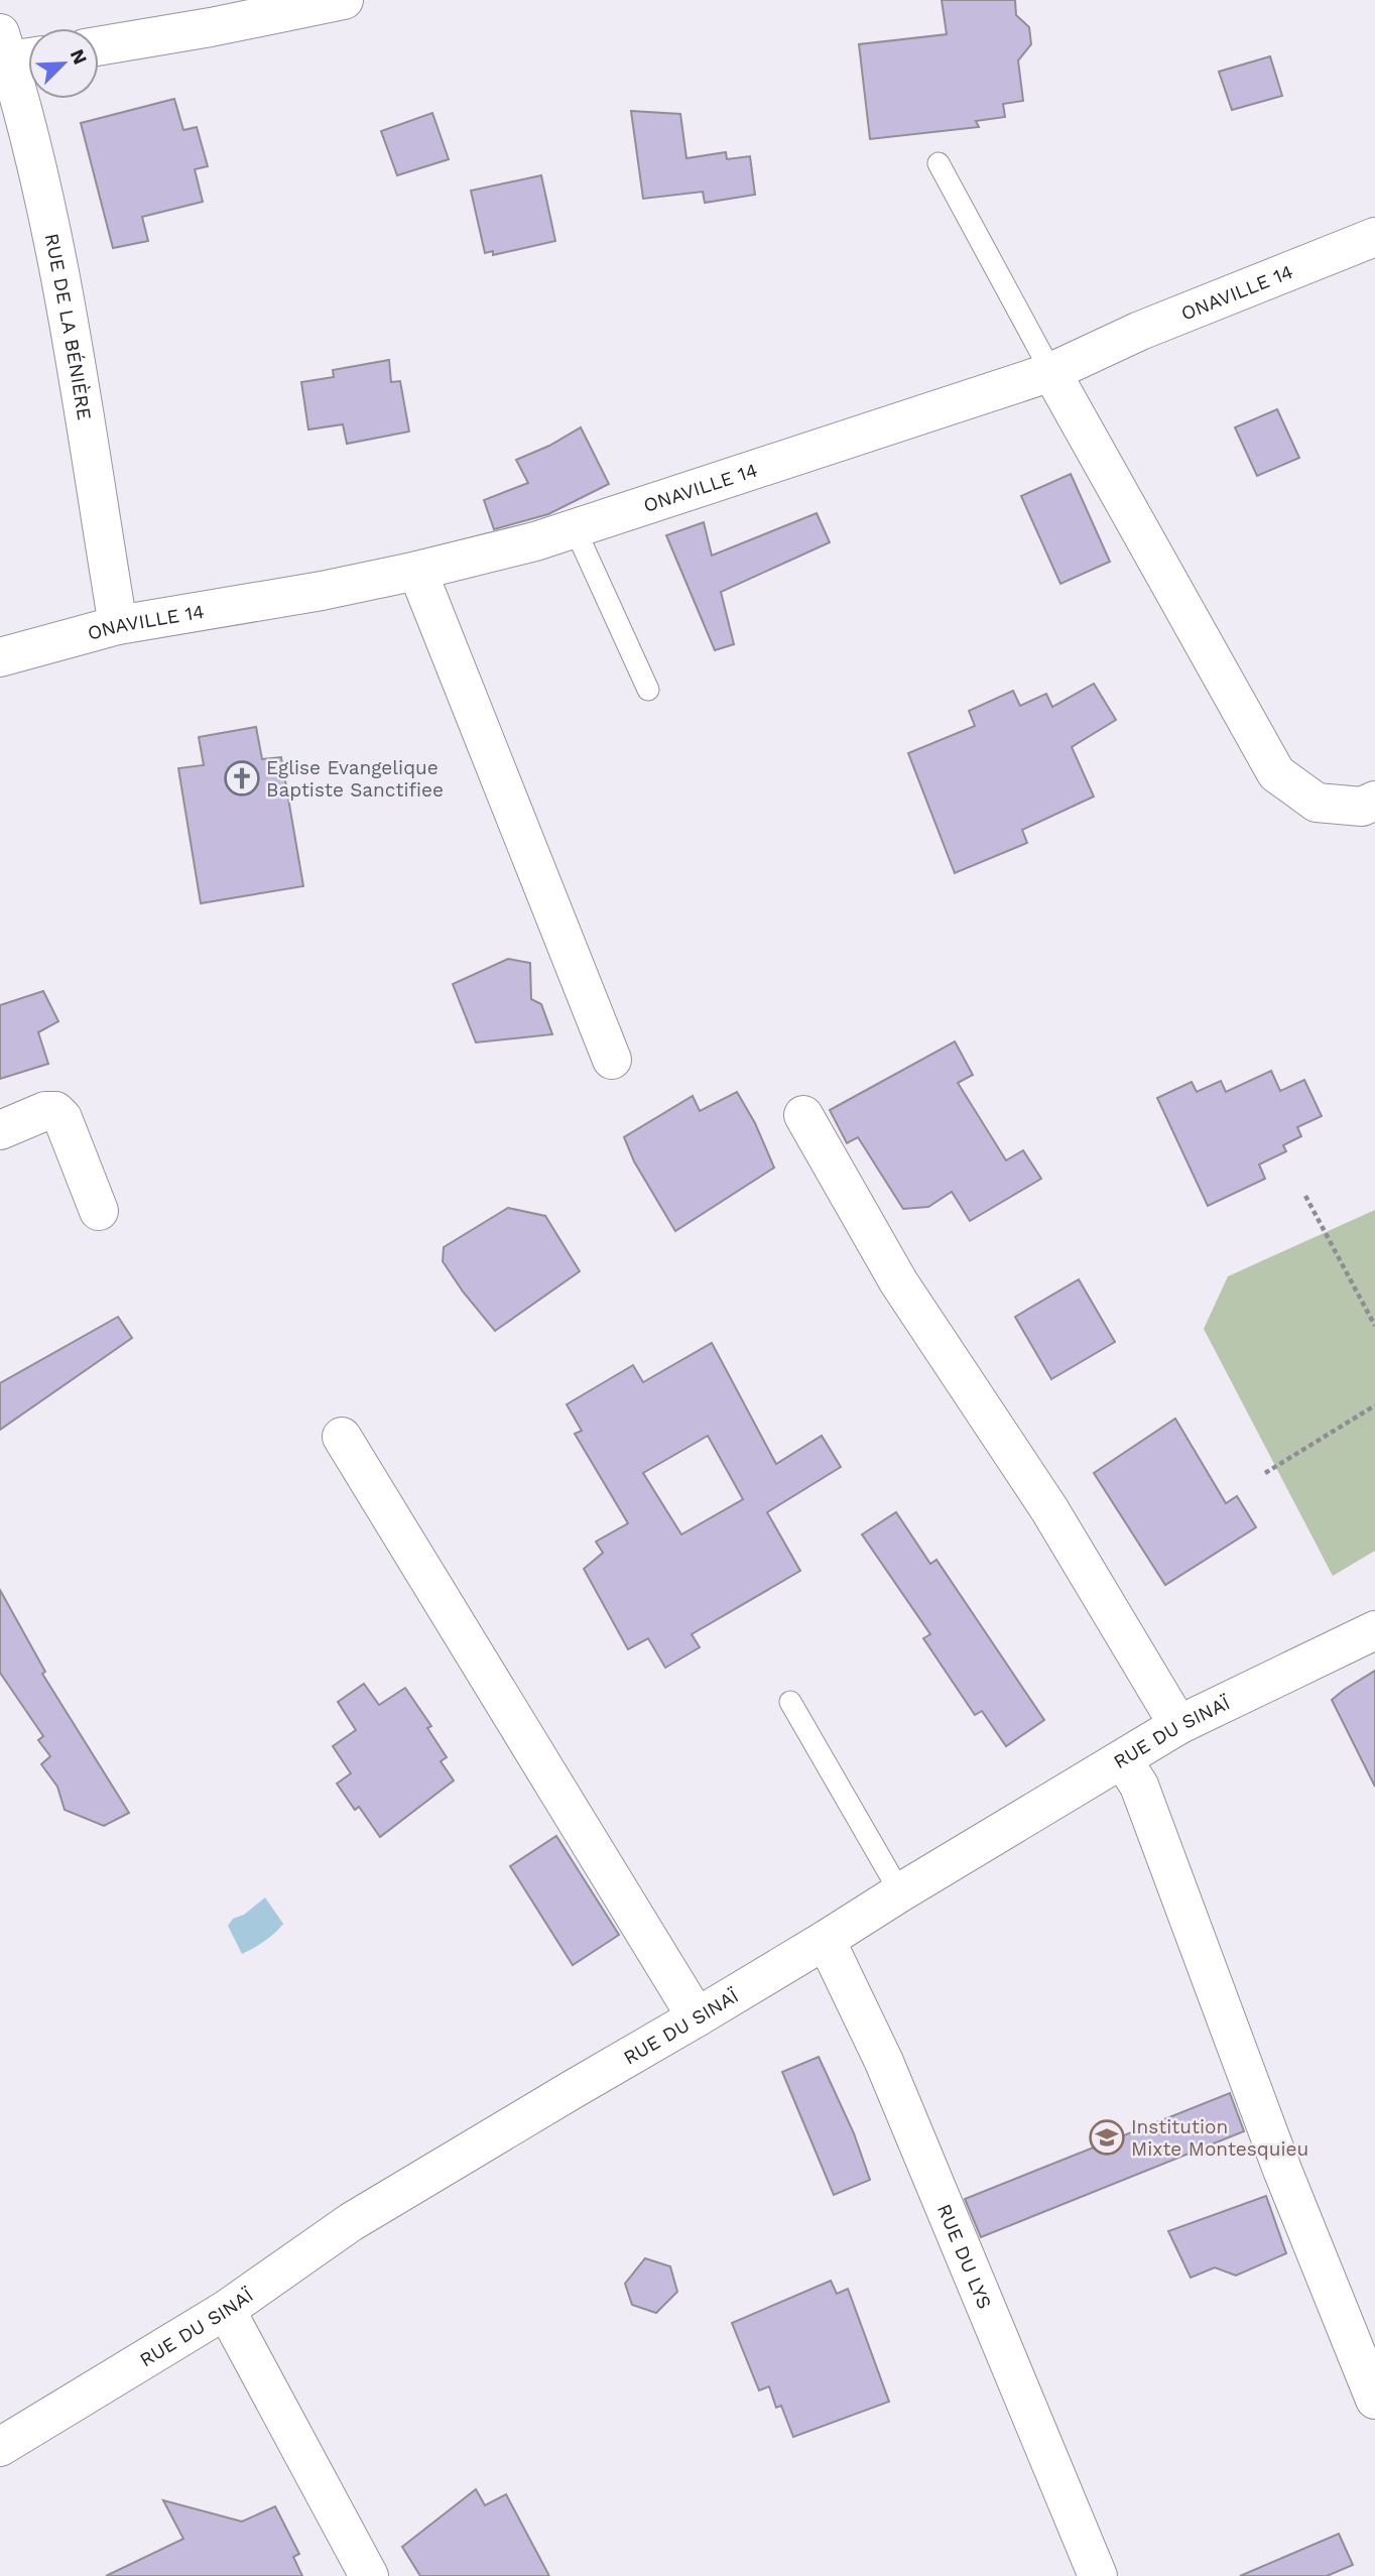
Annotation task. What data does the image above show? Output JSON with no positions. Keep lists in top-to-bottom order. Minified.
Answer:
{"streets":{"street":["ONAVILLE 14","RUE DE LA BÉNIÈRE","RUE DU SINAÏ","RUE DU LYS"]},"crossings":[["ONAVILLE 14","RUE DE LA BÉNIÈRE"],["RUE DU SINAÏ","RUE DU LYS"]],"places":{"church":["Eglise Evangelique Baptiste Sanctifiee"],"school or university":["Institution Mixte Montesquieu"]},"north":"top right"}
